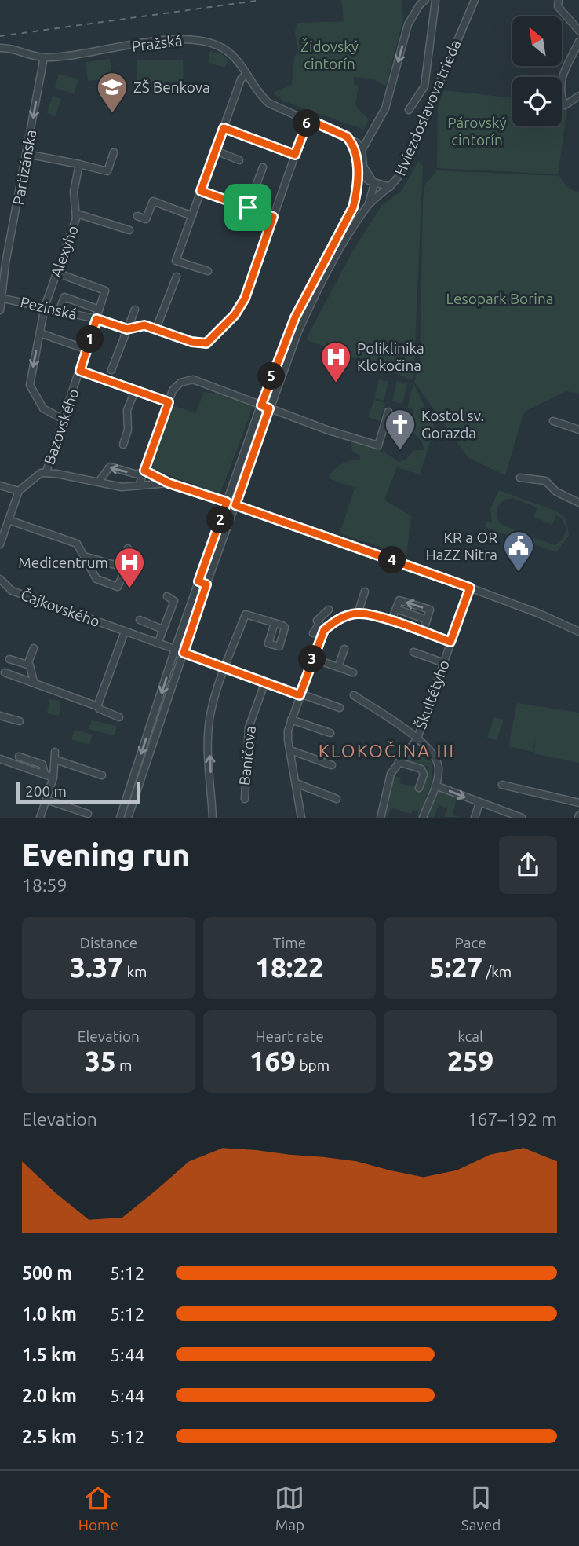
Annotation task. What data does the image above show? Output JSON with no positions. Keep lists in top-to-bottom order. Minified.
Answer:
{"streets":{"street":["Pražská","Hviezdoslavova trieda","Partizánska","Alexyho","Pezinská","Bazovského","Čajkovského","Škultétyho","Baničova"]},"crossings":[["Pražská","Partizánska"],["Hviezdoslavova trieda","Čajkovského"],["Partizánska","Pezinská"],["Alexyho","Pezinská"],["Alexyho","Bazovského"],["Pezinská","Bazovského"]],"one_way":["Partizánska"],"districts":["KLOKOČINA III"],"parks":["Židovský cintorín","Párovský cintorín","Lesopark Borina"],"places":{"school or university":["ZŠ Benkova"],"hospital":["Poliklinika Klokočina","Medicentrum"],"church":["Kostol sv. Gorazda"],"public building":["KR a OR HaZZ Nitra"]},"scale_bar":"200 m","north":"top left","page":{"pins":["6","1","5","2","4","3"],"scale":"200 m","heading":["Evening run","18:59"],"stats":[["Distance","3.37 km"],["Time","18:22"],["Pace","5:27 /km"],["Elevation","35 m"],["Heart rate","169 bpm"],["kcal","259"]],"chart":["Elevation","167–192 m"],"list":[{"name":"500 m","note":"5:12"},{"name":"1.0 km","note":"5:12"},{"name":"1.5 km","note":"5:44"},{"name":"2.0 km","note":"5:44"},{"name":"2.5 km","note":"5:12"}],"tabs":["Home","Map","Saved"]}}
